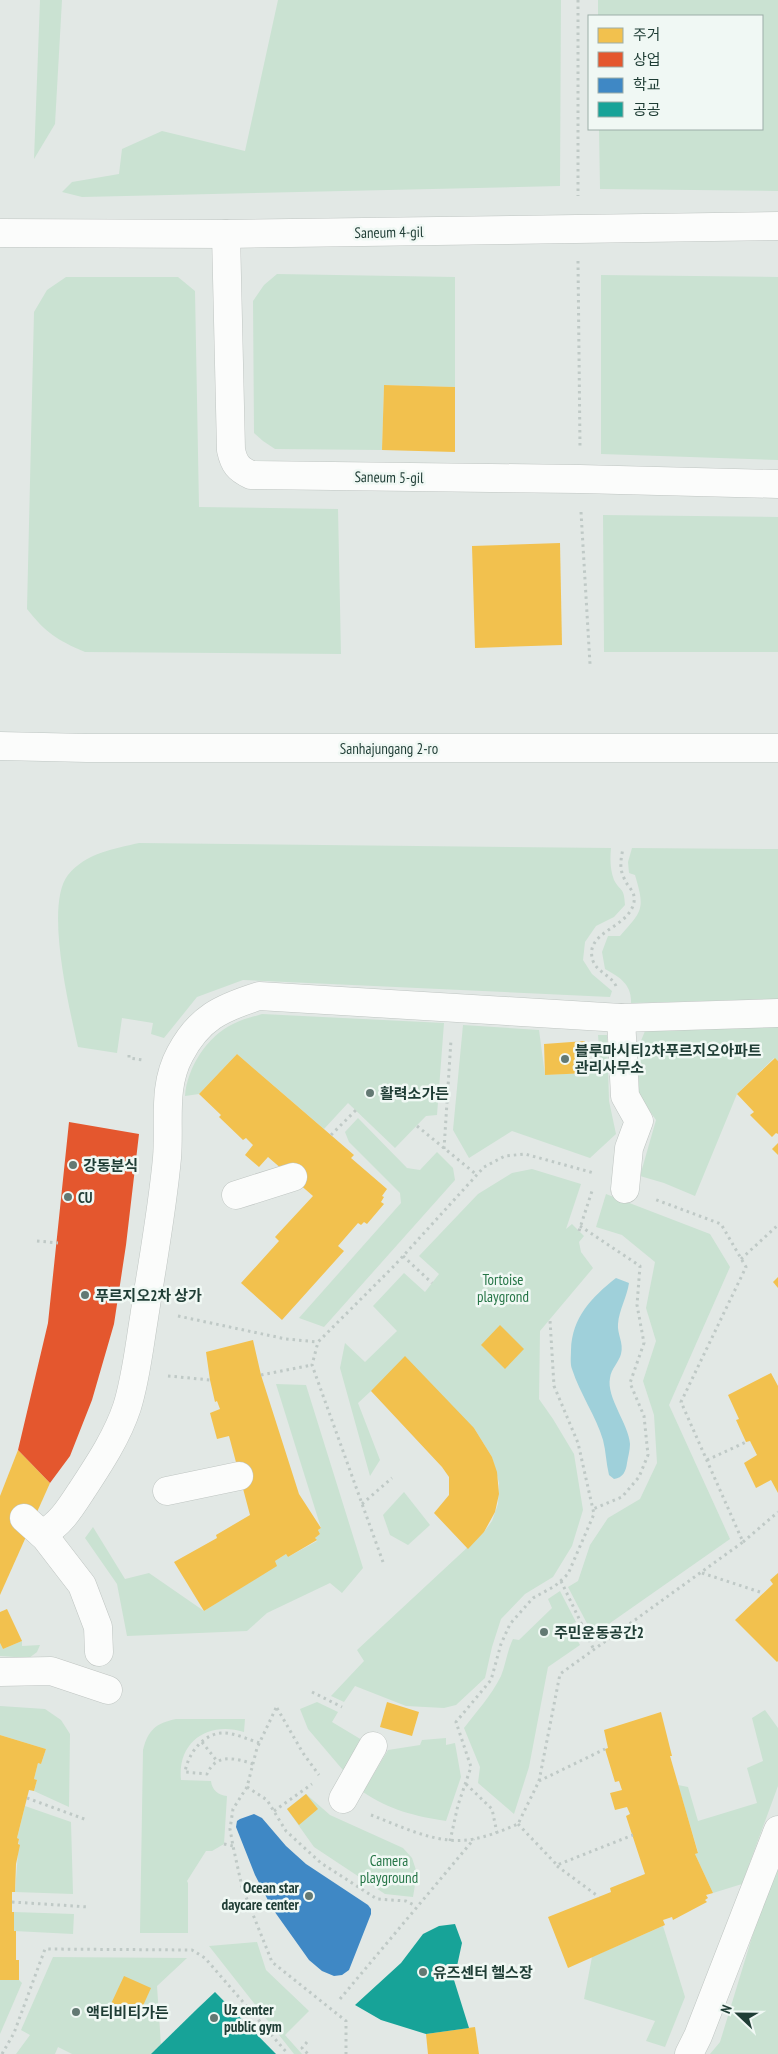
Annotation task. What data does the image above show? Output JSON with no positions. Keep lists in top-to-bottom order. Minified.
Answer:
{"streets":{"street":["Saneum 4-gil","Saneum 5-gil","Sanhajungang 2-ro"]},"crossings":[["Saneum 4-gil","Saneum 5-gil"]],"parks":["Tortoise playgrond","Camera playground"],"places":["블루마시티2차푸르지오아파트 관리사무소","활력소가든","강동분식","CU","푸르지오2차 상가","주민운동공간2","Ocean star daycare center","유즈센터 헬스장","액티비티가든","Uz center public gym"],"legend":["주거","상업","학교","공공"],"north":"left"}
